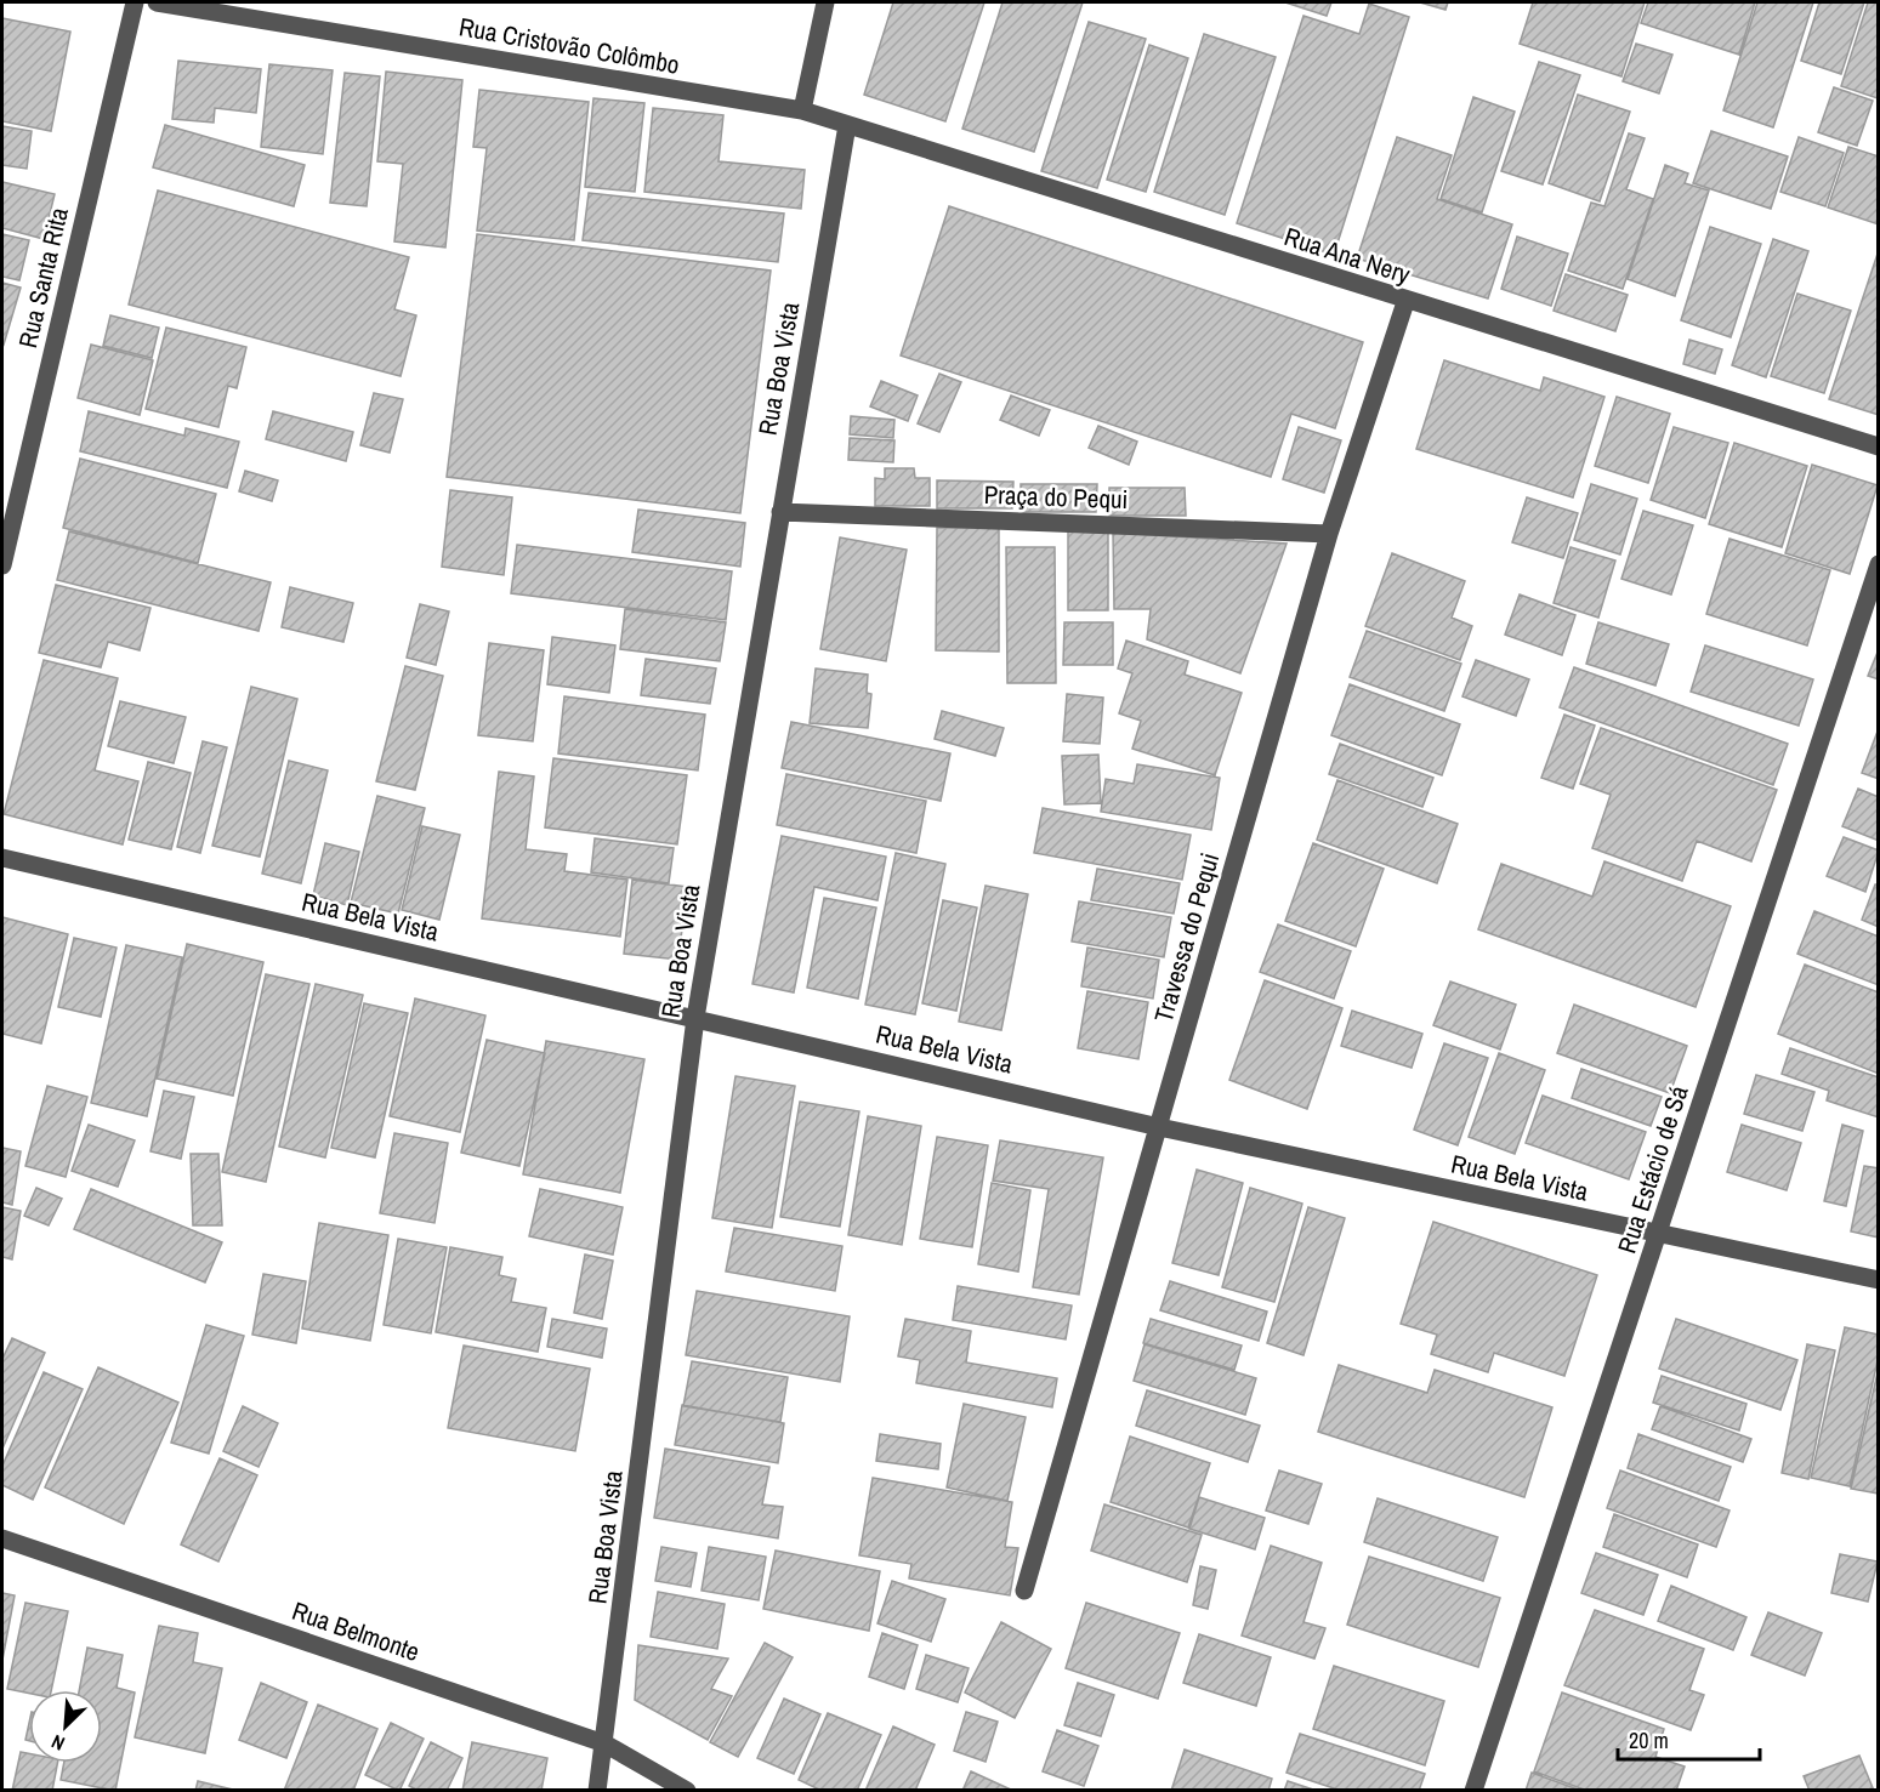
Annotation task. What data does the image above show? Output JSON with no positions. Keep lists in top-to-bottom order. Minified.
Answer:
{"streets":{"street":["Rua Cristovão Colômbo","Rua Ana Nery","Rua Santa Rita","Rua Boa Vista","Praça do Pequi","Rua Bela Vista","Travessa do Pequi","Rua Estácio de Sá","Rua Belmonte"]},"crossings":[["Rua Cristovão Colômbo","Rua Ana Nery"],["Rua Ana Nery","Rua Boa Vista"],["Rua Ana Nery","Travessa do Pequi"],["Rua Boa Vista","Praça do Pequi"],["Rua Boa Vista","Rua Bela Vista"],["Rua Boa Vista","Rua Belmonte"],["Praça do Pequi","Travessa do Pequi"],["Rua Bela Vista","Travessa do Pequi"],["Rua Bela Vista","Rua Estácio de Sá"]],"scale_bar":"20 m","north":"bottom left"}
